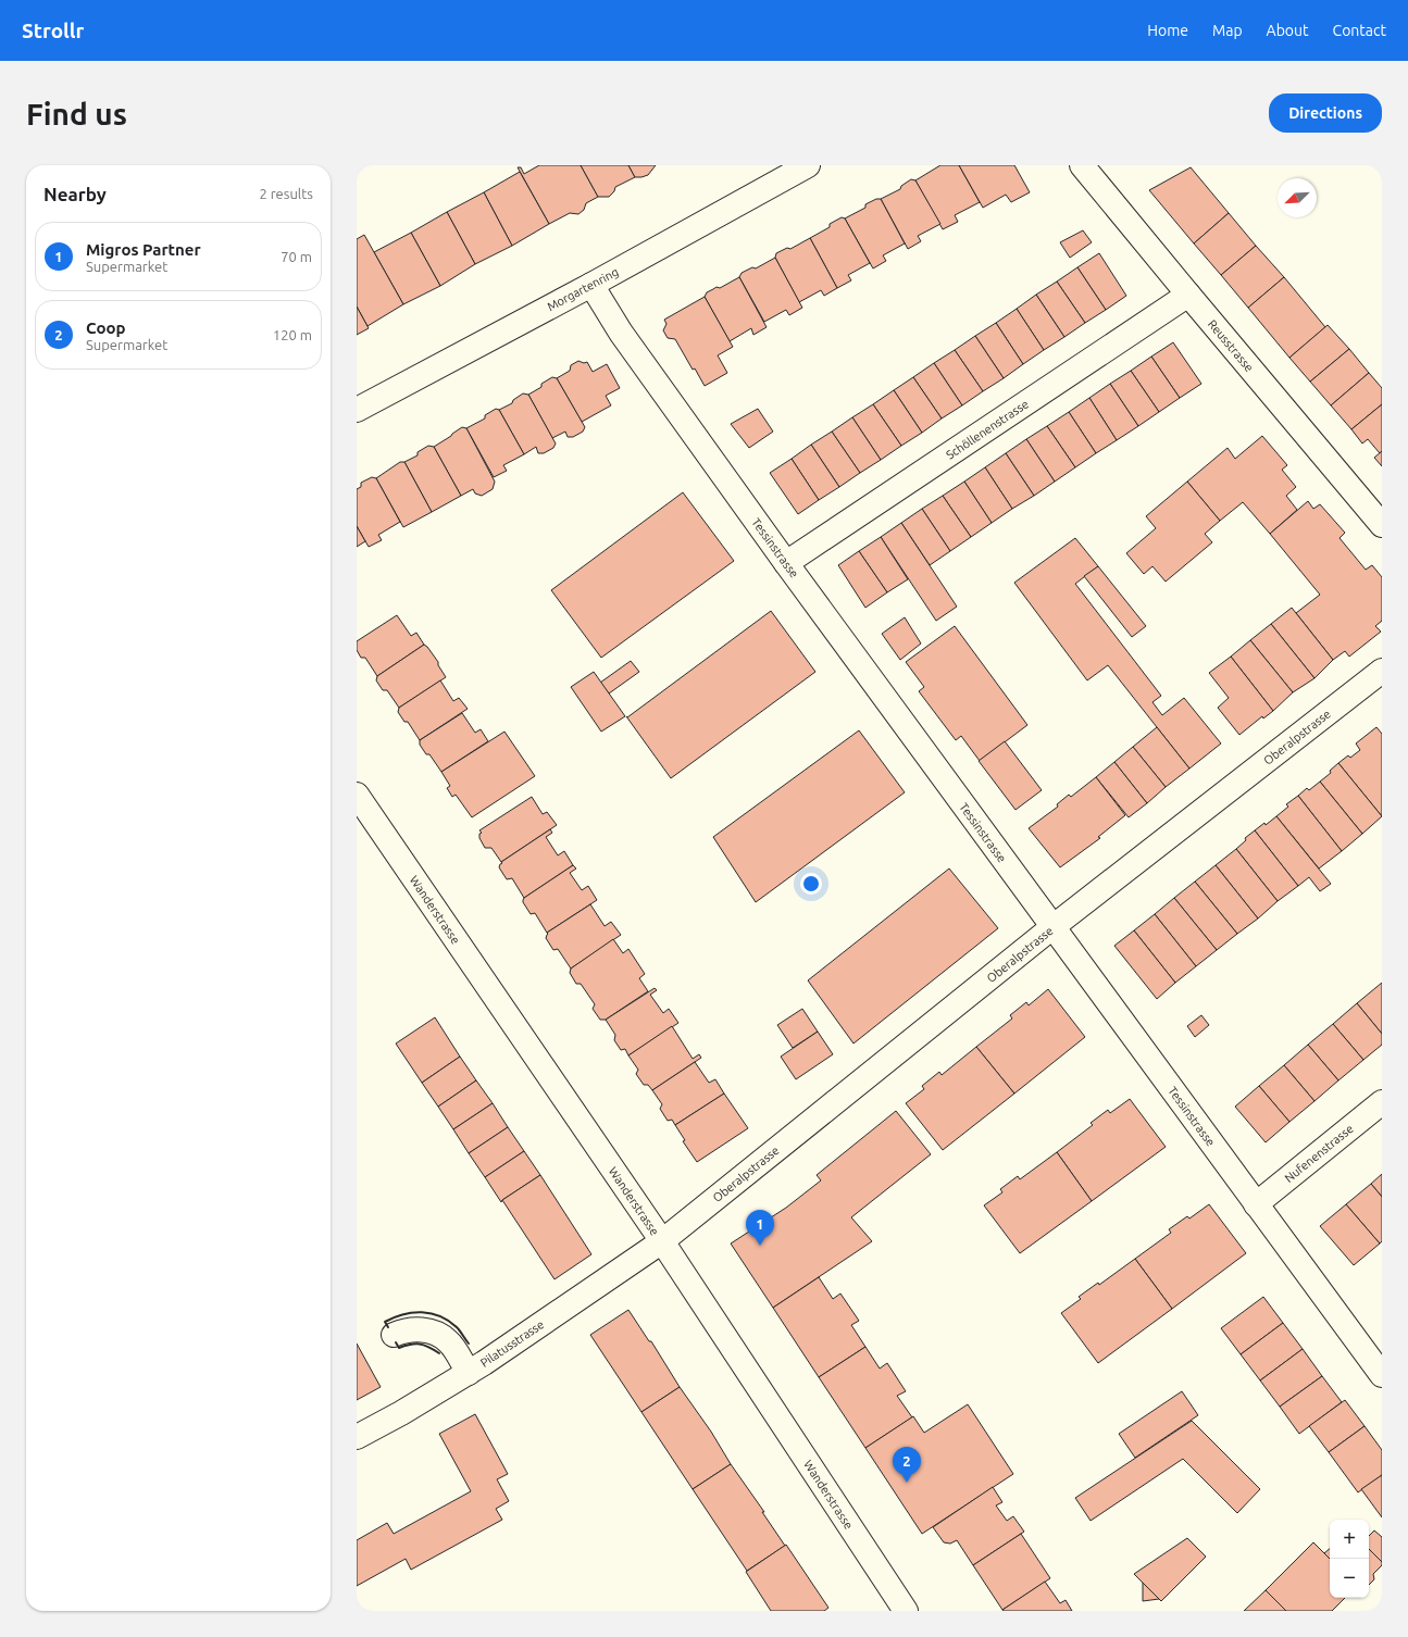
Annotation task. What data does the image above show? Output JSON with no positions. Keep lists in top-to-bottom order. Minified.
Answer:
{"streets":{"street":["Morgartenring","Reusstrasse","Schöllenenstrasse","Tessinstrasse","Oberalpstrasse","Wanderstrasse","Nufenenstrasse","Pilatusstrasse"]},"crossings":[["Morgartenring","Tessinstrasse"],["Reusstrasse","Schöllenenstrasse"],["Schöllenenstrasse","Tessinstrasse"],["Tessinstrasse","Oberalpstrasse"],["Tessinstrasse","Nufenenstrasse"],["Oberalpstrasse","Wanderstrasse"],["Oberalpstrasse","Pilatusstrasse"],["Wanderstrasse","Pilatusstrasse"]],"north":"bottom left","page":{"header":"Strollr","nav":["Home","Map","About","Contact"],"buttons":"Directions","title":"Find us","heading":["Nearby","2 results"],"list":[{"mark":"1","name":"Migros Partner","note":"Supermarket","value":"70 m"},{"mark":"2","name":"Coop","note":"Supermarket","value":"120 m"}],"pins":["1","2"],"map_buttons":["+","−"]}}
